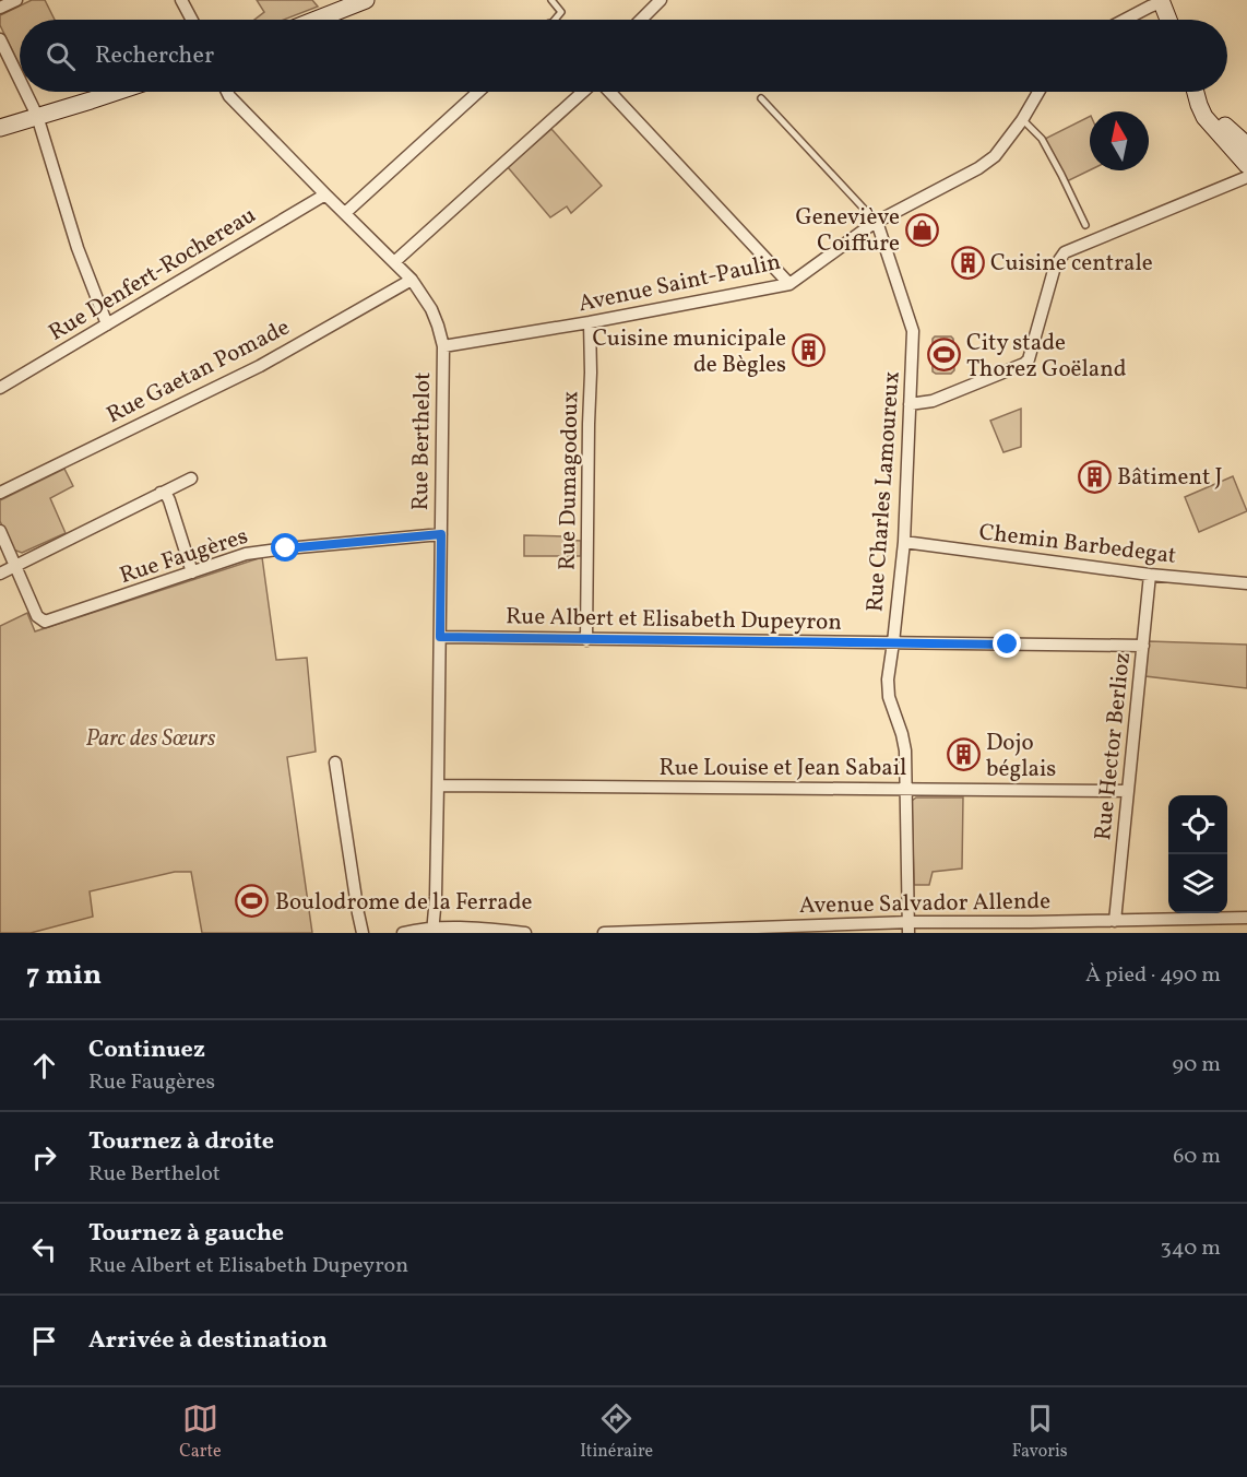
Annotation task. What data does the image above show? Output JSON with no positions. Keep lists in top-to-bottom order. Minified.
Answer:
{"streets":{"street":["Rue Denfert-Rochereau","Avenue Saint-Paulin","Rue Gaetan Pomade","Rue Berthelot","Rue Dumagodoux","Rue Charles Lamoureux","Chemin Barbedegat","Rue Faugères","Rue Albert et Elisabeth Dupeyron","Rue Hector Berlioz","Rue Louise et Jean Sabail","Avenue Salvador Allende"]},"crossings":[["Rue Denfert-Rochereau","Rue Berthelot"],["Avenue Saint-Paulin","Rue Berthelot"],["Avenue Saint-Paulin","Rue Dumagodoux"],["Avenue Saint-Paulin","Rue Charles Lamoureux"],["Rue Gaetan Pomade","Rue Berthelot"],["Rue Berthelot","Rue Faugères"],["Rue Berthelot","Rue Albert et Elisabeth Dupeyron"],["Rue Berthelot","Rue Louise et Jean Sabail"],["Rue Dumagodoux","Rue Albert et Elisabeth Dupeyron"],["Rue Charles Lamoureux","Chemin Barbedegat"],["Rue Charles Lamoureux","Rue Albert et Elisabeth Dupeyron"],["Rue Charles Lamoureux","Rue Louise et Jean Sabail"],["Rue Charles Lamoureux","Avenue Salvador Allende"],["Chemin Barbedegat","Rue Hector Berlioz"],["Rue Albert et Elisabeth Dupeyron","Rue Hector Berlioz"],["Rue Hector Berlioz","Rue Louise et Jean Sabail"],["Rue Hector Berlioz","Avenue Salvador Allende"]],"parks":["Parc des Sœurs"],"places":{"shop":["Geneviève Coiffure"],"building":["Cuisine centrale","Cuisine municipale de Bègles","Bâtiment J","Dojo béglais"],"sports":["City stade Thorez Goëland","Boulodrome de la Ferrade"]},"north":"top","page":{"search":"Rechercher","heading":["7 min","À pied · 490 m"],"list":[["Continuez","Rue Faugères","90 m"],["Tournez à droite","Rue Berthelot","60 m"],["Tournez à gauche","Rue Albert et Elisabeth Dupeyron","340 m"],"Arrivée à destination"],"nav":["Carte","Itinéraire","Favoris"]}}
